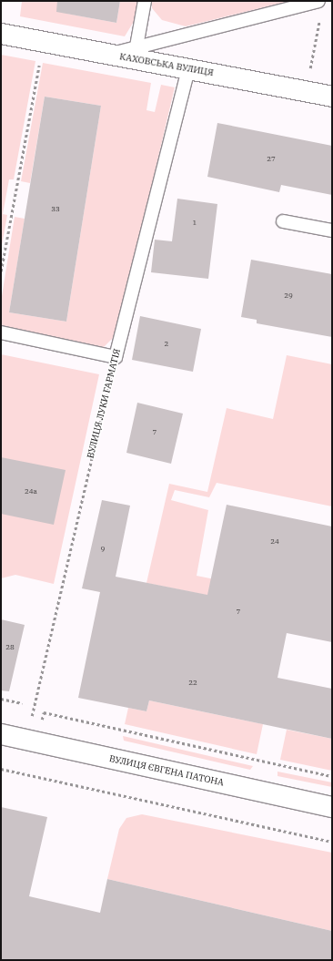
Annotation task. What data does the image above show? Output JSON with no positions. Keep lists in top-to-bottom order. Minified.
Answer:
{"streets":{"street":["КАХОВСЬКА ВУЛИЦЯ","ВУЛИЦЯ ЄВГЕНА ПАТОНА"],"lane":["ВУЛИЦЯ ЛУКИ ГАРМАТІЯ"]},"crossings":[["КАХОВСЬКА ВУЛИЦЯ","ВУЛИЦЯ ЛУКИ ГАРМАТІЯ"],["ВУЛИЦЯ ЛУКИ ГАРМАТІЯ","ВУЛИЦЯ ЄВГЕНА ПАТОНА"]],"house_numbers":["27","33","1","29","2","7","24а","24","9","7","28","22"]}
